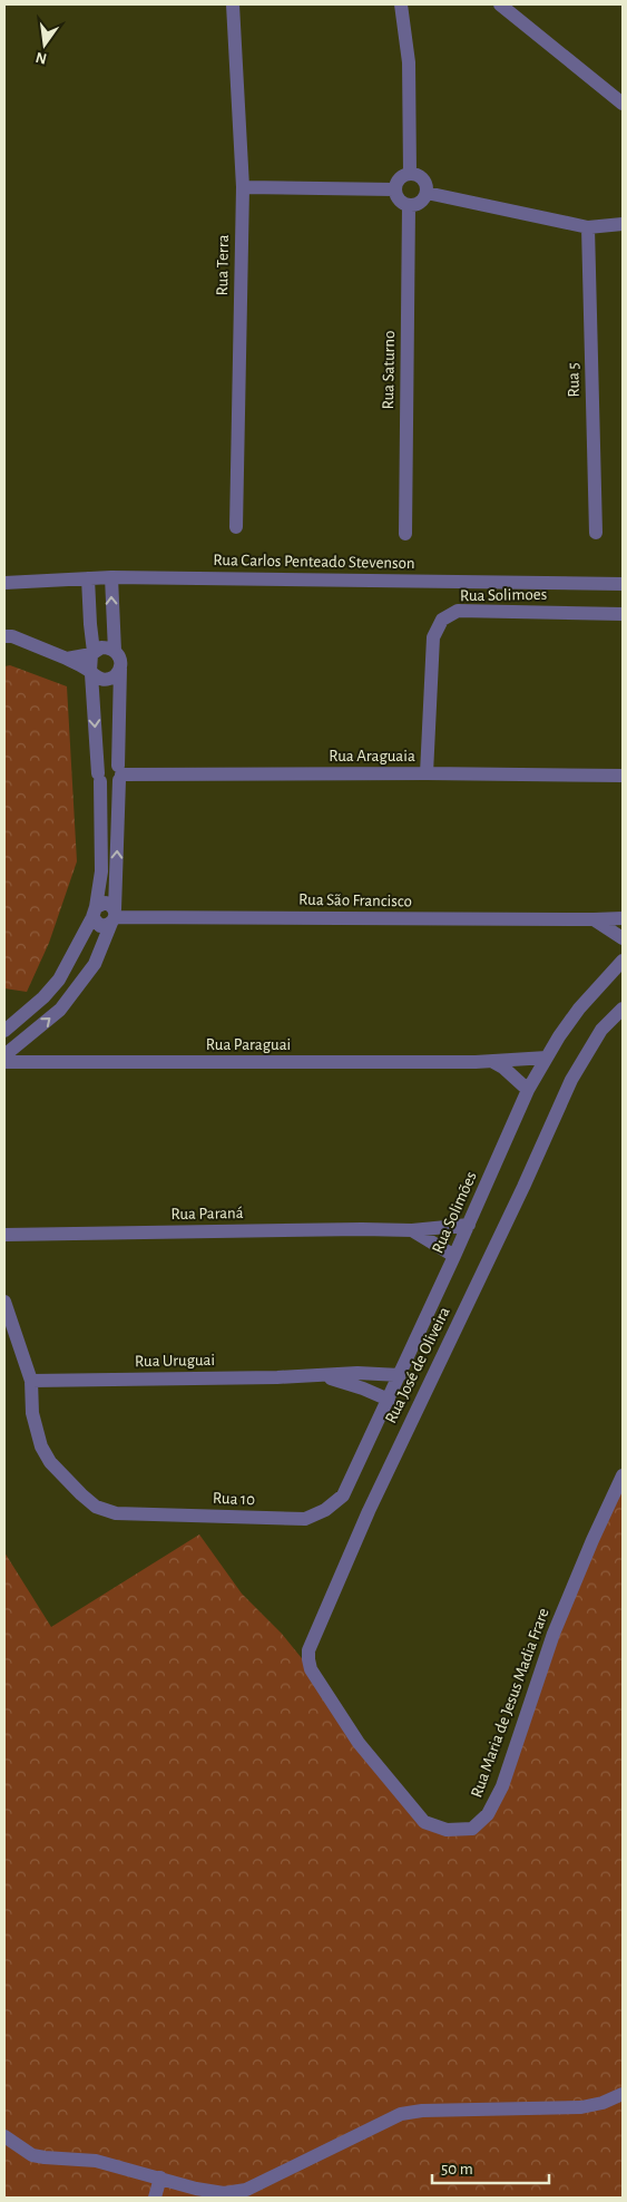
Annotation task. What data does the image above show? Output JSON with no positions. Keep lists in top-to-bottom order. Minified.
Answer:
{"streets":{"street":["Rua Terra","Rua Saturno","Rua 5","Rua Carlos Penteado Stevenson","Rua Solimoes","Rua Araguaia","Rua São Francisco","Rua Paraguai","Rua Solimões","Rua Paraná","Rua Uruguai","Rua José de Oliveira","Rua 10","Rua Maria de Jesus Madia Frare"]},"crossings":[["Rua Solimoes","Rua Araguaia"],["Rua Paraguai","Rua Solimões"],["Rua Solimões","Rua Paraná"],["Rua Solimões","Rua Uruguai"],["Rua Solimões","Rua 10"],["Rua Uruguai","Rua 10"],["Rua José de Oliveira","Rua Maria de Jesus Madia Frare"]],"scale_bar":"50 m","north":"bottom"}
